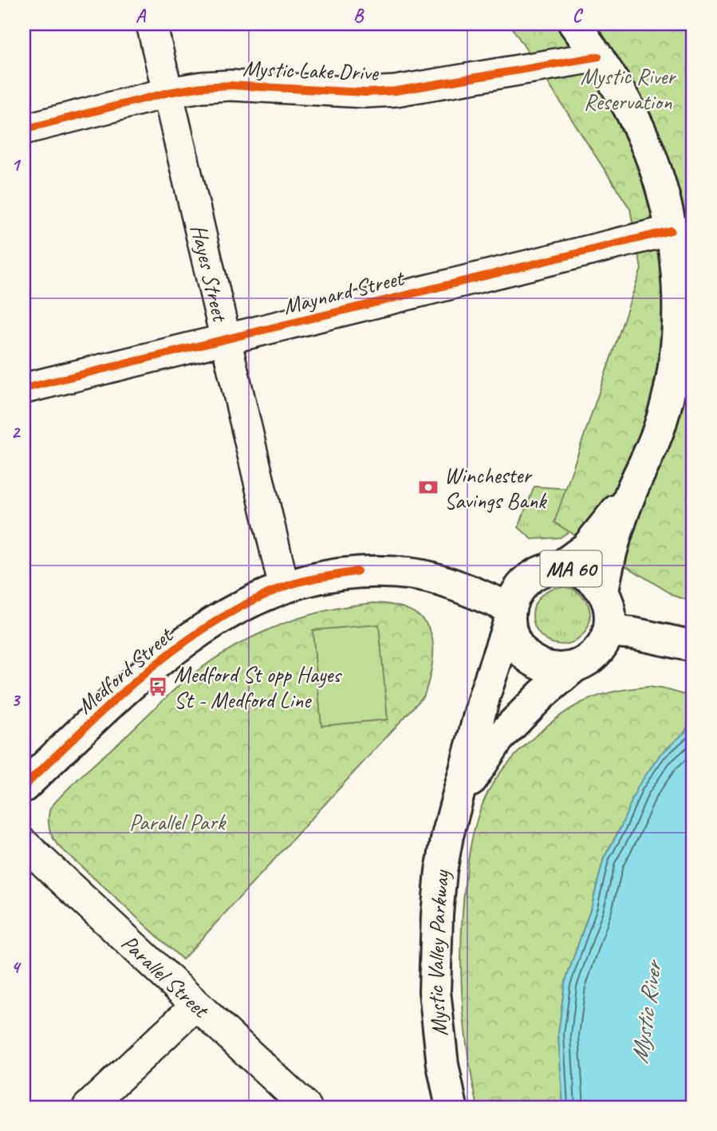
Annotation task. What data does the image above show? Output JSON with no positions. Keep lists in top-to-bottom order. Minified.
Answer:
{"streets":{"main road":["MA 60","Medford Street","Mystic Valley Parkway"],"street":["Mystic Lake Drive","Hayes Street","Maynard Street","Parallel Street"]},"crossings":[["Mystic Lake Drive","Hayes Street"],["Hayes Street","Maynard Street"],["Hayes Street","Medford Street"],["MA 60","Medford Street"],["MA 60","Mystic Valley Parkway"],["Medford Street","Mystic Valley Parkway"]],"water":["Mystic River"],"parks":["Mystic River Reservation","Parallel Park"],"places":{"bank":["Winchester Savings Bank"],"bus stop":["Medford St opp Hayes St - Medford Line"]},"grid":{"columns":["A","B","C"],"rows":["1","2","3","4"]}}
